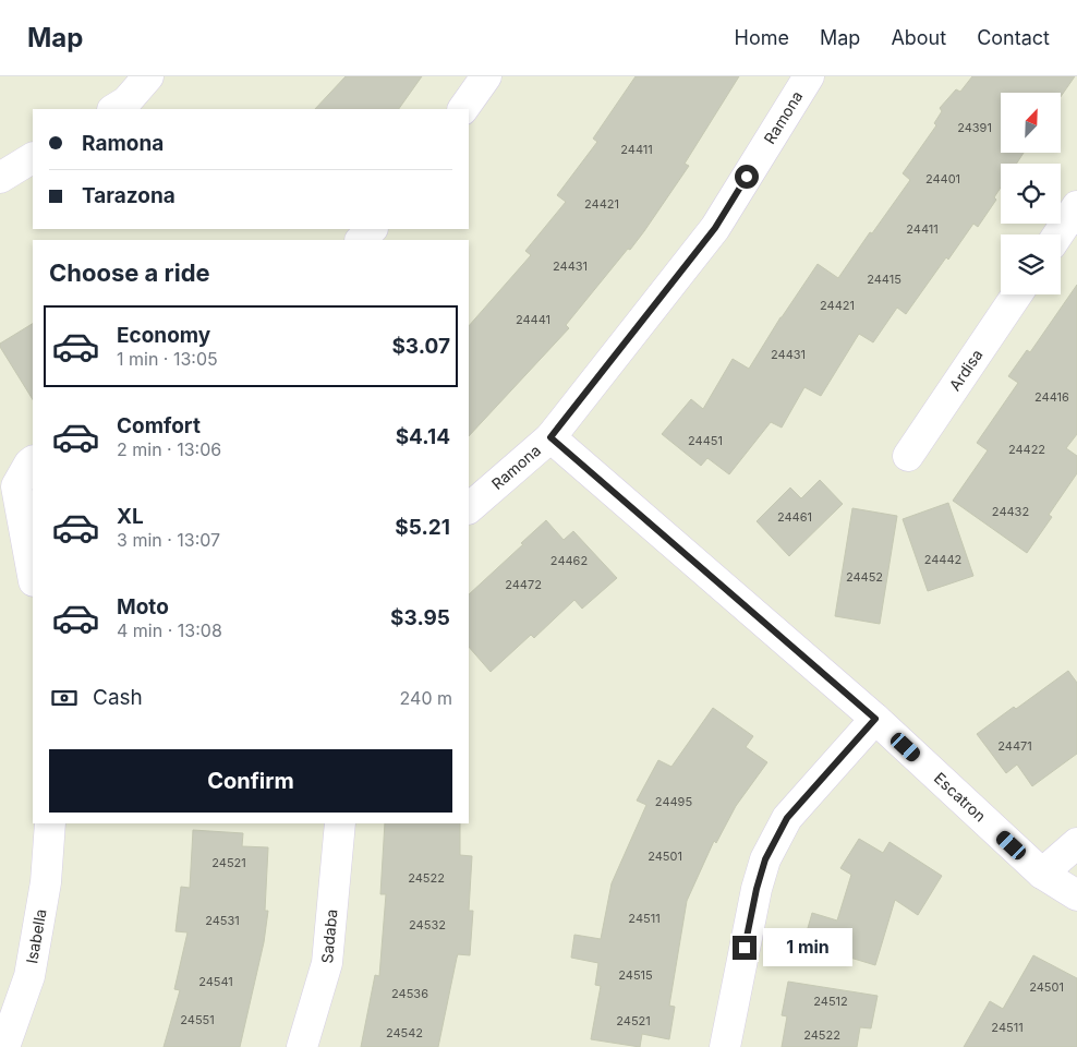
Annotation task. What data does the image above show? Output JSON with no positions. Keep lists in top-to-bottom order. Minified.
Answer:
{"streets":{"street":["Ramona","Ardisa","Escatron","Sadaba","Isabella"]},"crossings":[["Ramona","Escatron"]],"house_numbers":["24391","24411","24401","24421","24411","24431","24415","24421","24441","24431","24416","24451","24422","24432","24461","24442","24462","24452","24472","24471","24495","24501","24521","24522","24511","24531","24532","24515","24541","24501","24536","24512","24551","24521","24511","24542","24522"],"north":"top right","page":{"header":"Map","nav":["Home","Map","About","Contact"],"banner":["Ramona","Tarazona"],"heading":"Choose a ride","list":[{"name":"Economy","note":"1 min · 13:05","value":"$3.07"},{"name":"Comfort","note":"2 min · 13:06","value":"$4.14"},{"name":"XL","note":"3 min · 13:07","value":"$5.21"},{"name":"Moto","note":"4 min · 13:08","value":"$3.95"}],"pay":["Cash","240 m"],"buttons":"Confirm","bubble":"1 min"}}
